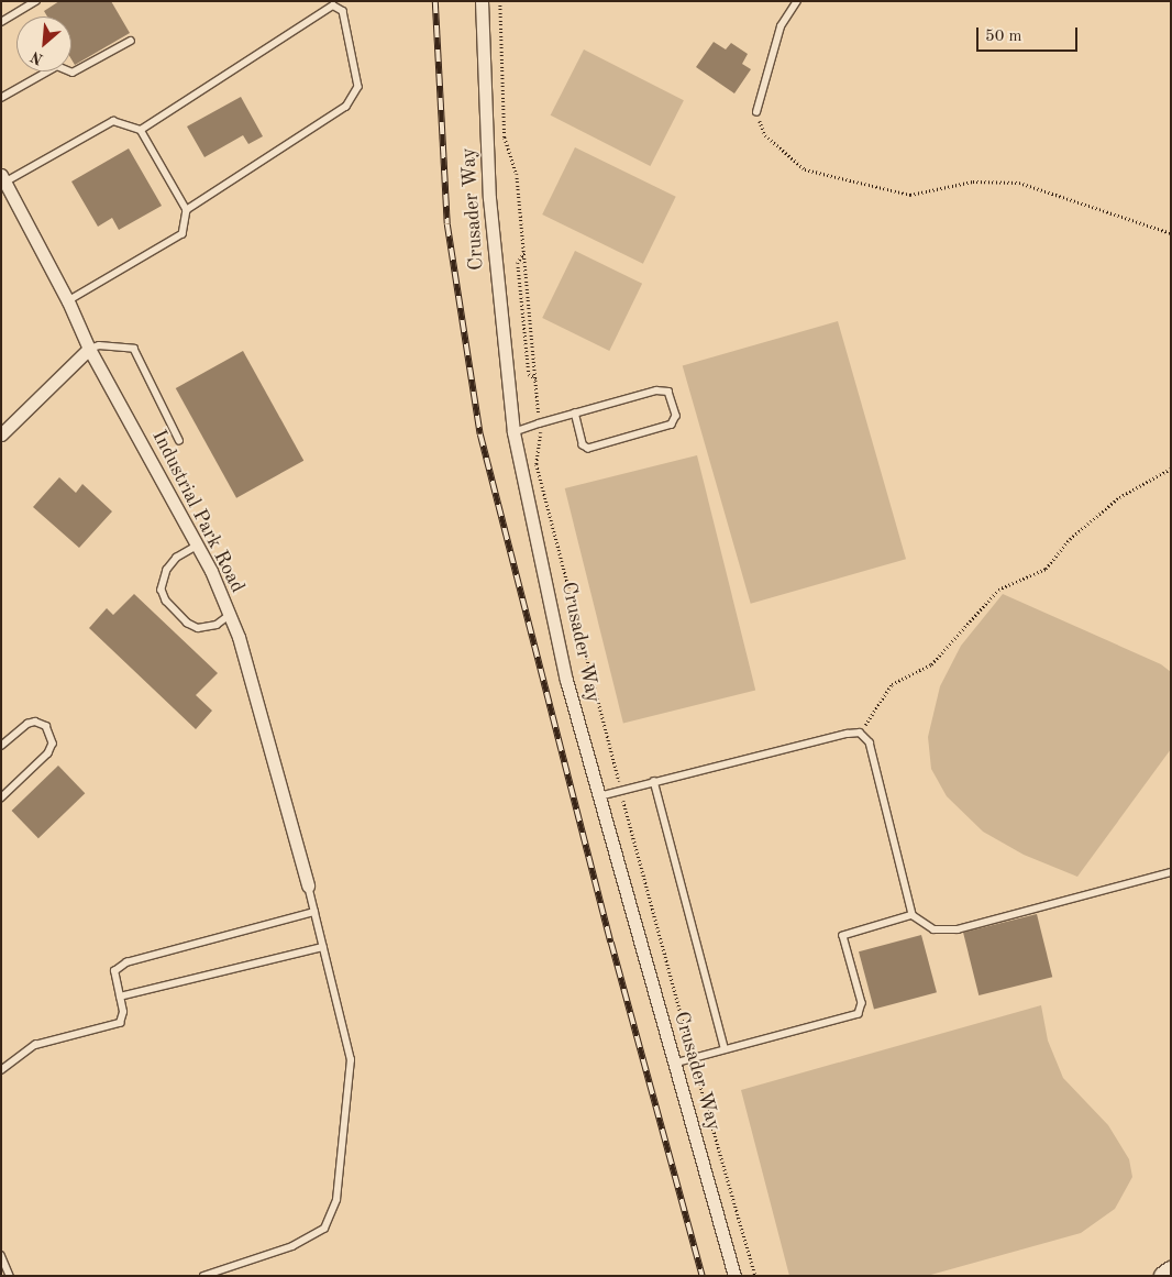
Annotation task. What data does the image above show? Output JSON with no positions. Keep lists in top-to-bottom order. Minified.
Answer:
{"streets":{"street":["Crusader Way","Industrial Park Road"]},"scale_bar":"50 m","north":"bottom left"}
